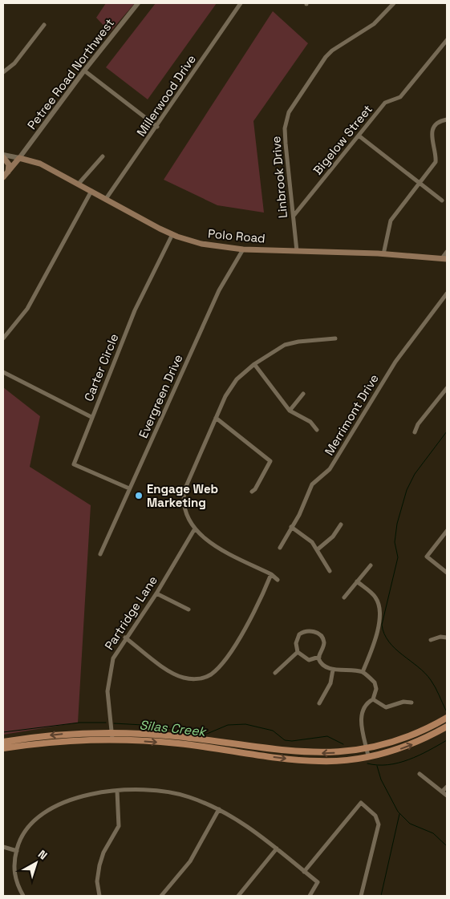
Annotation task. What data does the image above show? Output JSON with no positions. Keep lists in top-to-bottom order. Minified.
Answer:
{"streets":{"main road":["Polo Road"],"street":["Petree Road Northwest","Millerwood Drive","Bigelow Street","Linbrook Drive","Carter Circle","Evergreen Drive","Merrimont Drive","Partridge Lane"]},"crossings":[["Petree Road Northwest","Polo Road"],["Millerwood Drive","Polo Road"],["Bigelow Street","Linbrook Drive"],["Linbrook Drive","Polo Road"],["Polo Road","Carter Circle"],["Polo Road","Evergreen Drive"]],"water":["Silas Creek"],"places":["Engage Web Marketing"],"north":"top right"}
